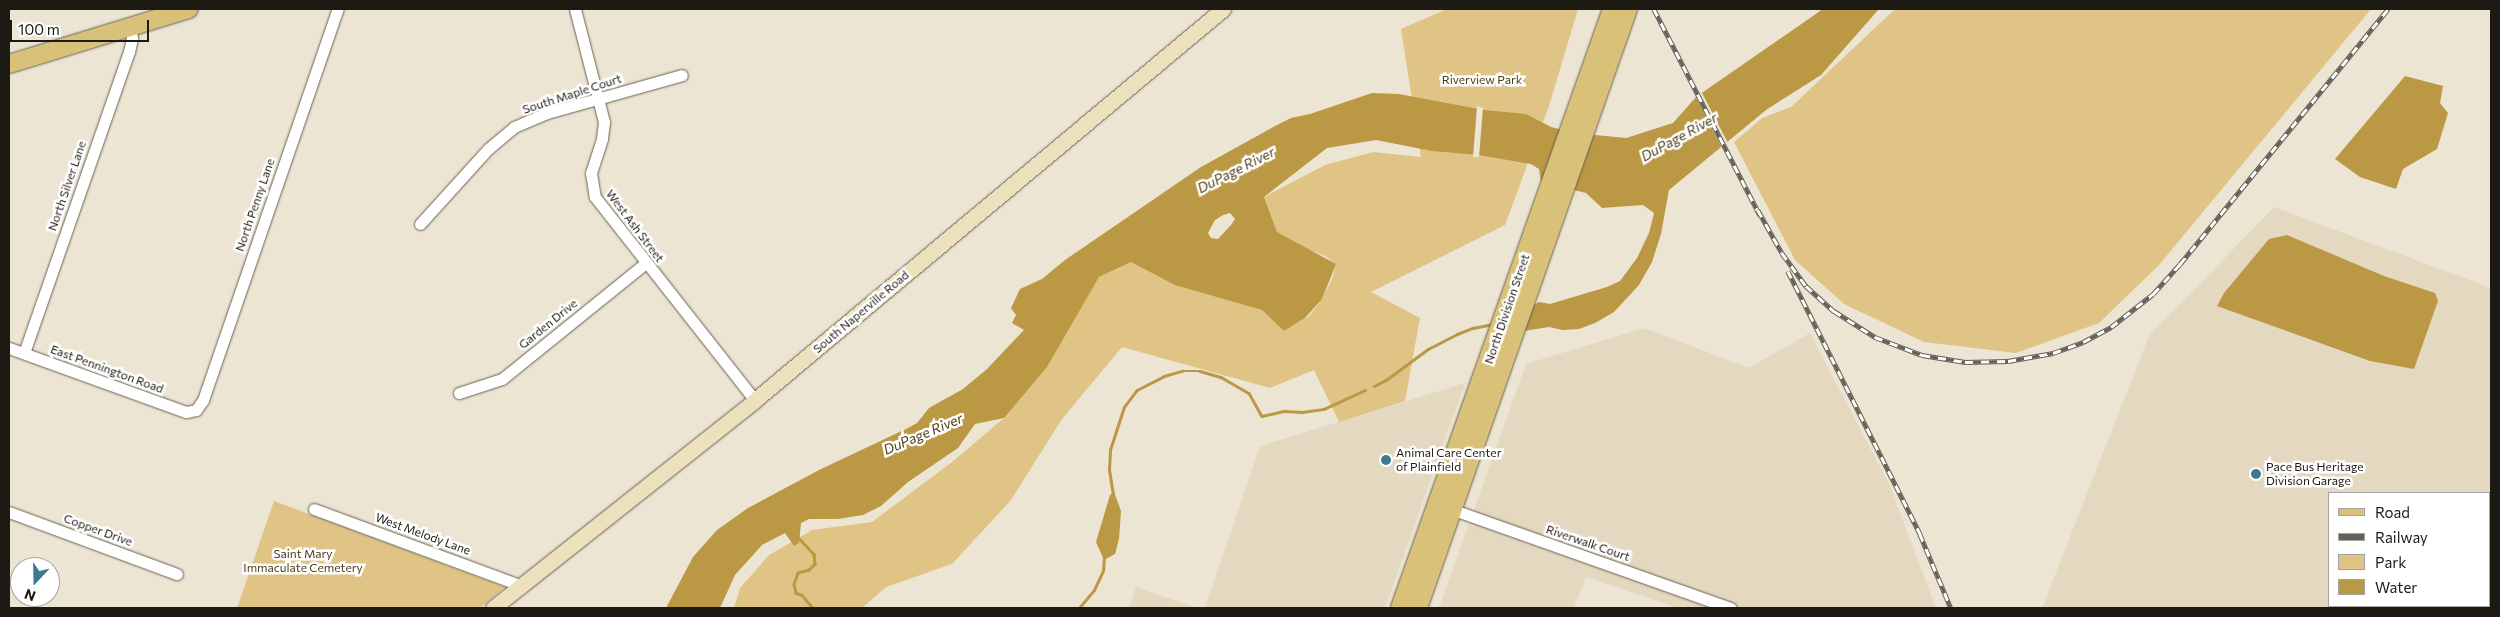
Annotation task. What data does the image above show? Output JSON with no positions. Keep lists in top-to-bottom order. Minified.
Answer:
{"streets":{"main road":["North Division Street","South Naperville Road"],"street":["South Maple Court","North Silver Lane","North Penny Lane","West Ash Street","Garden Drive","East Pennington Road","Copper Drive","West Melody Lane","Riverwalk Court"]},"crossings":[["South Maple Court","West Ash Street"],["North Silver Lane","East Pennington Road"],["North Penny Lane","East Pennington Road"],["West Ash Street","South Naperville Road"],["West Ash Street","Garden Drive"],["North Division Street","Riverwalk Court"],["South Naperville Road","West Melody Lane"]],"water":["DuPage River"],"parks":["Riverview Park","Saint Mary Immaculate Cemetery"],"places":["Animal Care Center of Plainfield","Pace Bus Heritage Division Garage"],"legend":["Road","Railway","Park","Water"],"scale_bar":"100 m","north":"bottom"}
